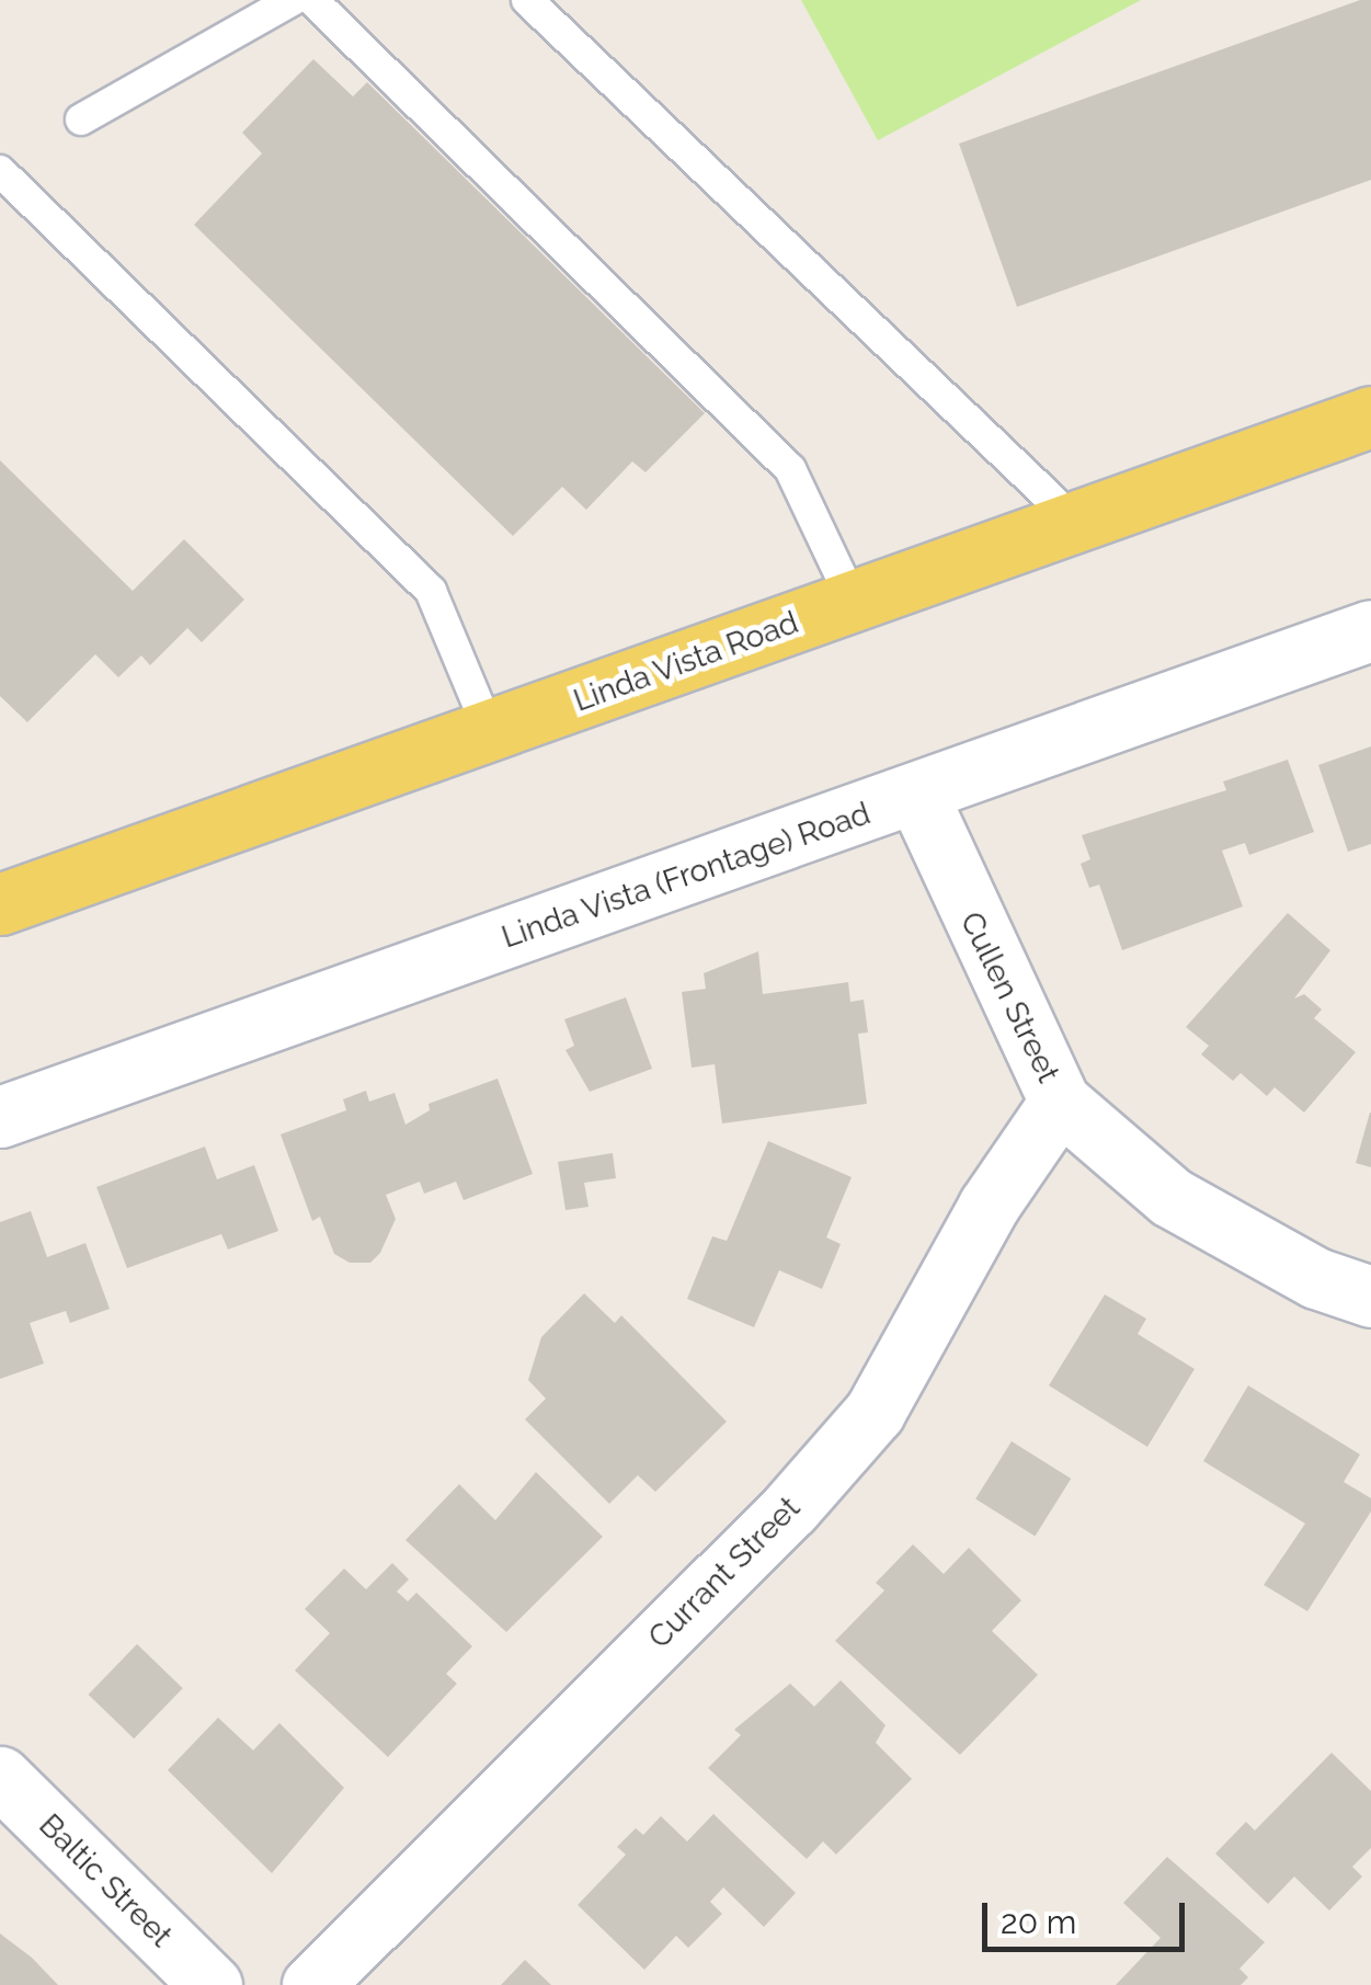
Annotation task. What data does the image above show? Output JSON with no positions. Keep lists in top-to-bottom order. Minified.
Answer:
{"streets":{"main road":["Linda Vista Road"],"street":["Linda Vista (Frontage) Road","Cullen Street","Currant Street","Baltic Street"]},"crossings":[["Linda Vista (Frontage) Road","Cullen Street"],["Cullen Street","Currant Street"]],"scale_bar":"20 m"}
